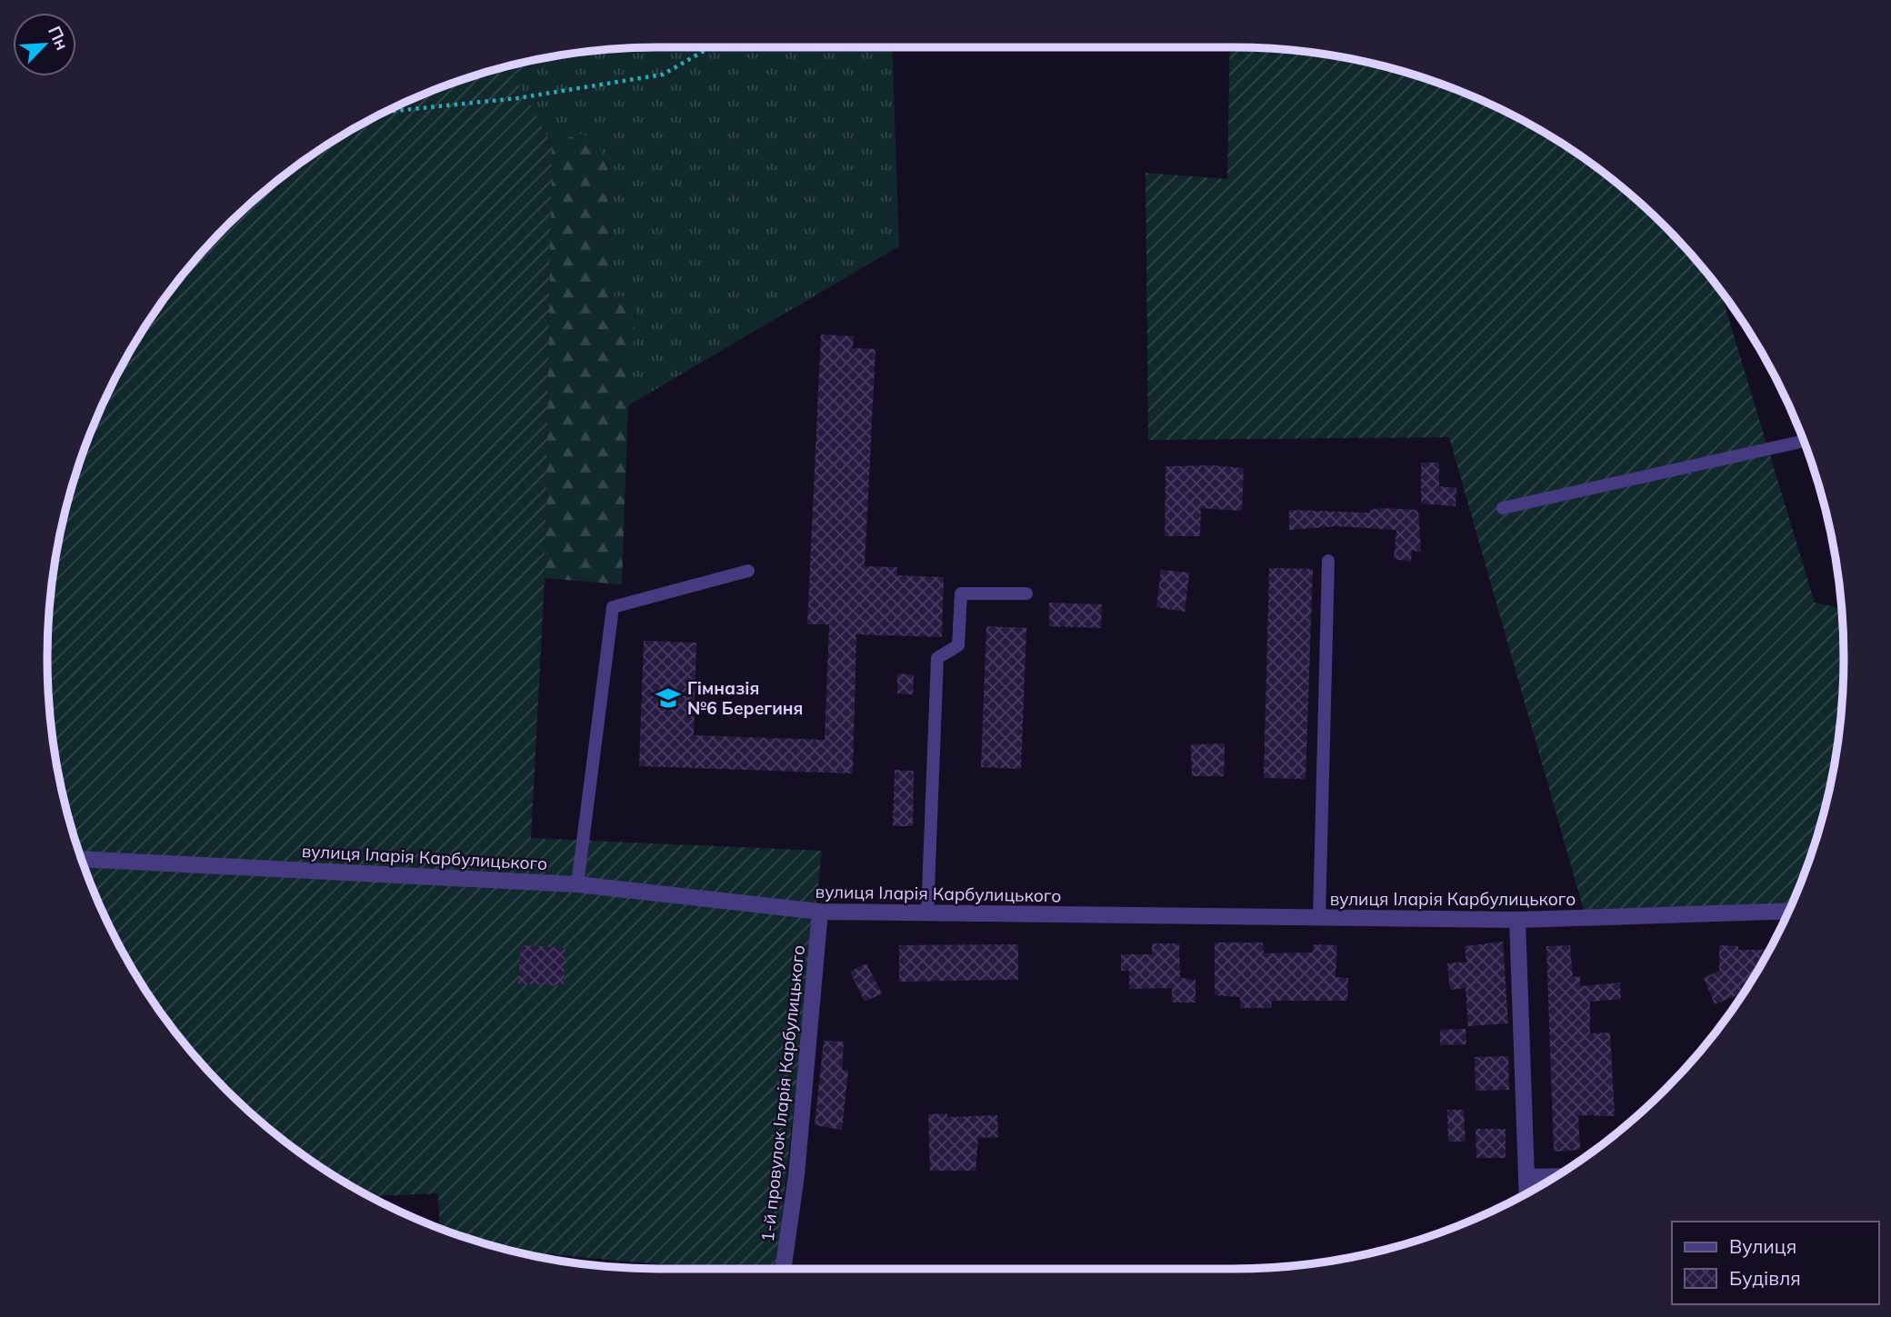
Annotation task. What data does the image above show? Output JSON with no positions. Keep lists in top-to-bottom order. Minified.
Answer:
{"streets":{"street":["вулиця Іларія Карбулицького","1-й провулок Іларія Карбулицького"]},"crossings":[["вулиця Іларія Карбулицького","1-й провулок Іларія Карбулицького"]],"places":{"school or university":["Гімназія №6 Берегиня"]},"legend":["Вулиця","Будівля"],"north":"top right"}
